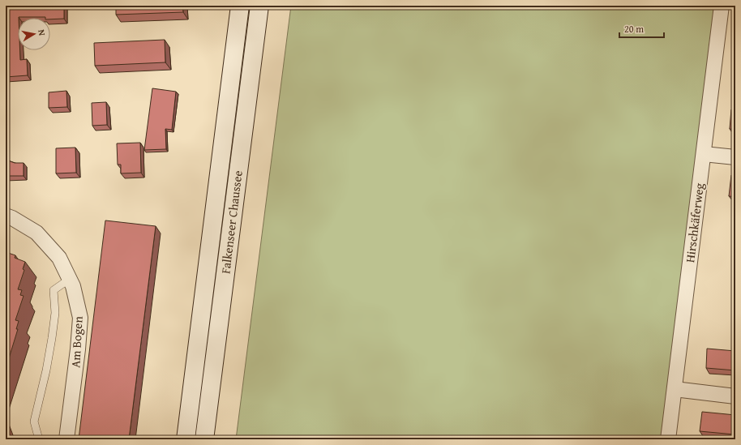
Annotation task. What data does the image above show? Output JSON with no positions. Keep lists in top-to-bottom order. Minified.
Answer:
{"streets":{"main road":["Falkenseer Chaussee"],"street":["Hirschkäferweg","Am Bogen"]},"scale_bar":"20 m","north":"right"}
